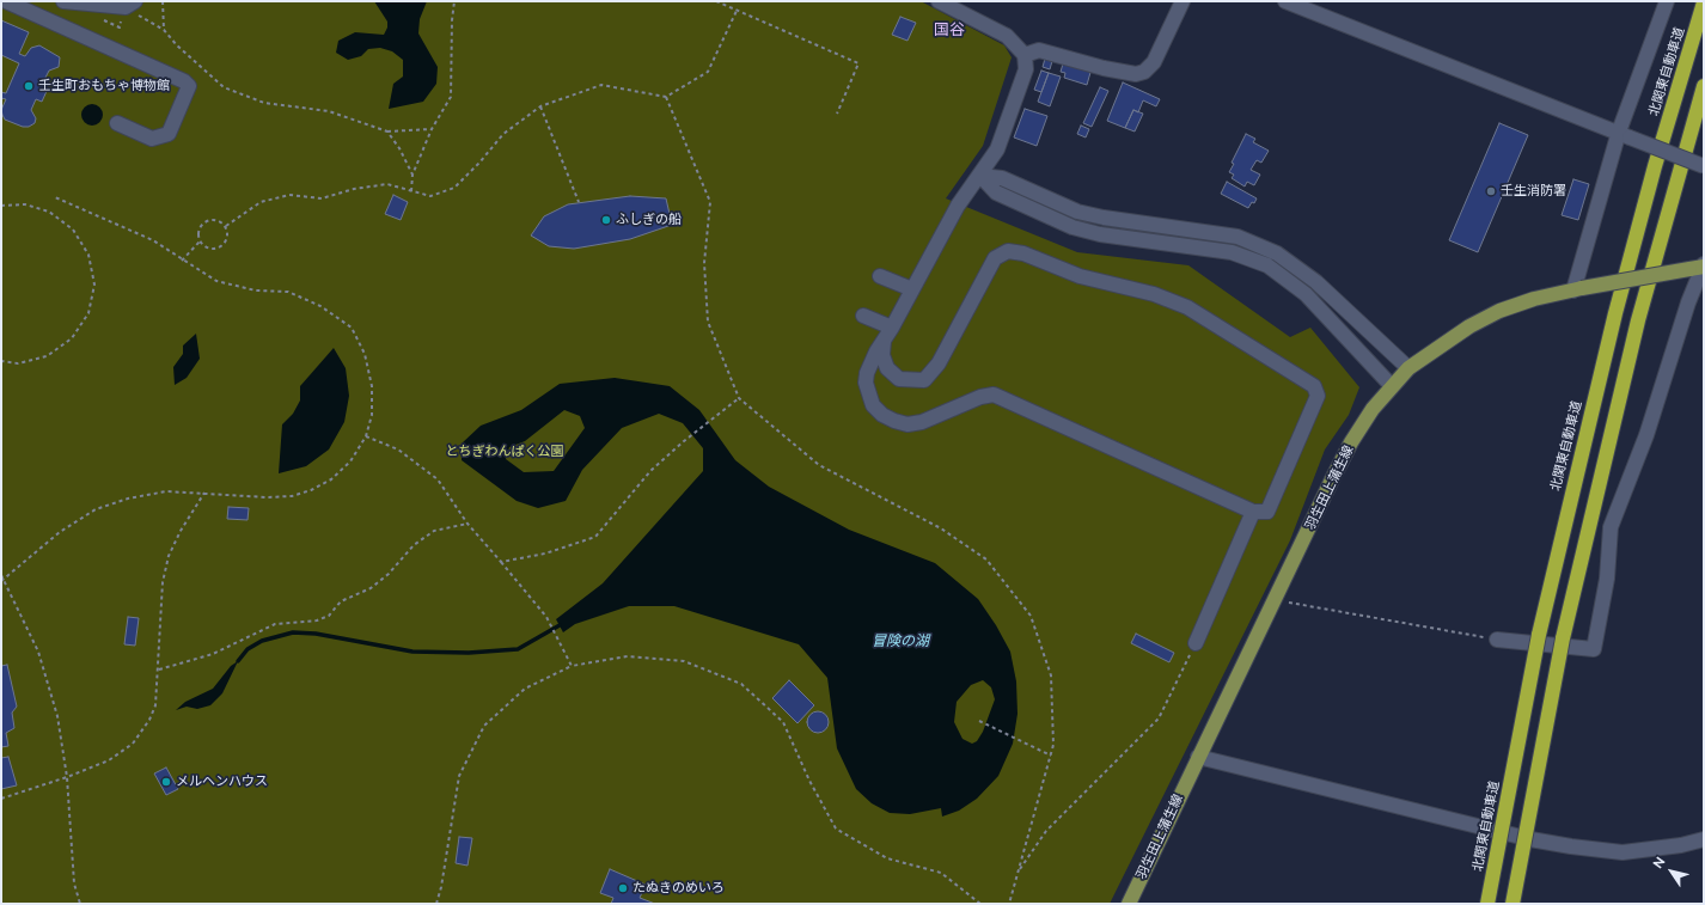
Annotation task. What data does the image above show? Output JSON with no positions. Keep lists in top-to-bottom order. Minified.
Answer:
{"streets":{"highway":["北関東自動車道"],"main road":["羽生田上蒲生線"]},"districts":["国谷"],"water":["冒険の湖"],"parks":["とちぎわんぱく公園"],"places":["壬生町おもちゃ博物館","壬生消防署","ふしぎの船","メルヘンハウス","たぬきのめいろ"],"north":"top left"}
